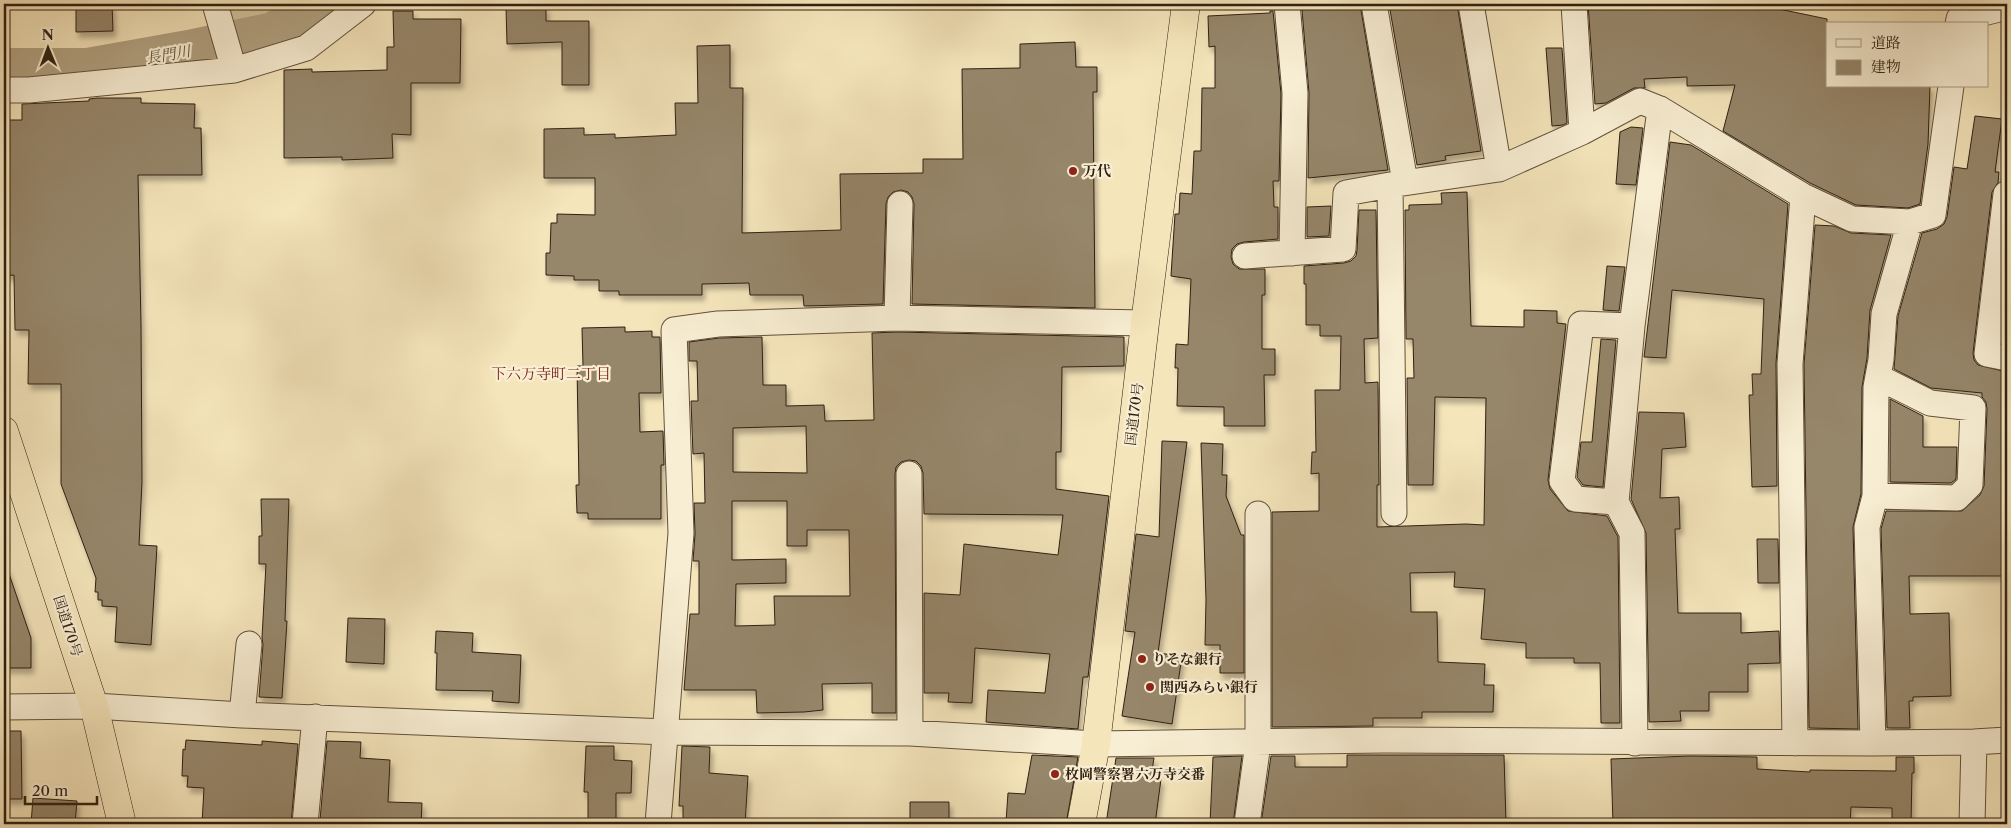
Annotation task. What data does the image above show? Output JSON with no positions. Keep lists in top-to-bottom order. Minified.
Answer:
{"streets":{"highway":["国道170号"]},"districts":["下六万寺町二丁目"],"water":["長門川"],"places":["万代","りそな銀行","関西みらい銀行","枚岡警察署六万寺交番"],"legend":["道路","建物"],"scale_bar":"20 m","north":"top"}
